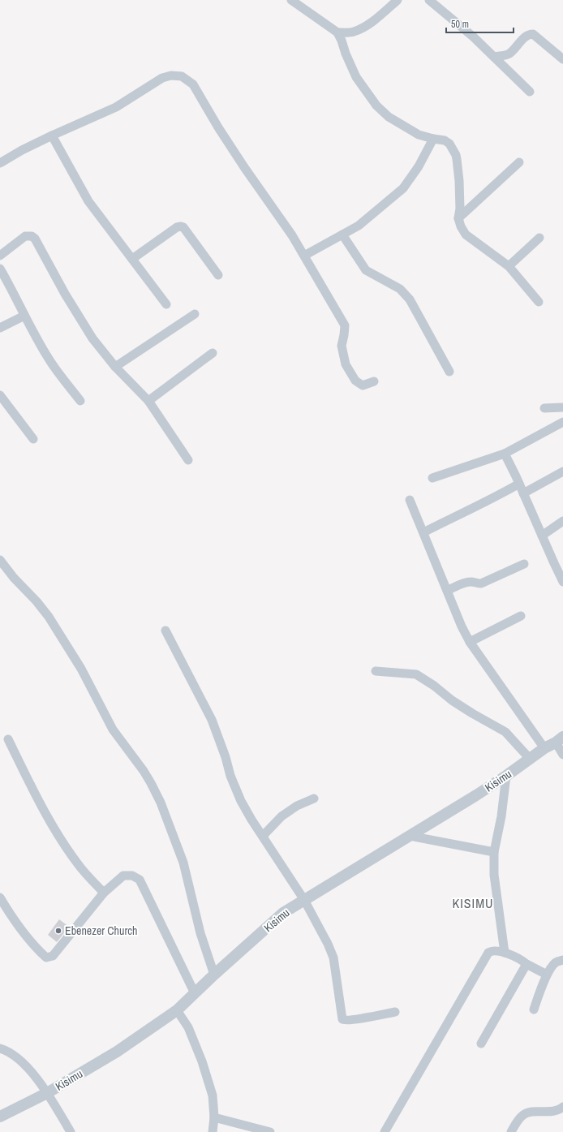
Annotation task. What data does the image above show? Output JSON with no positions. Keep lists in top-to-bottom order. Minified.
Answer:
{"streets":{"street":["Kisimu"]},"districts":["KISIMU"],"places":["Ebenezer Church"],"scale_bar":"50 m"}
